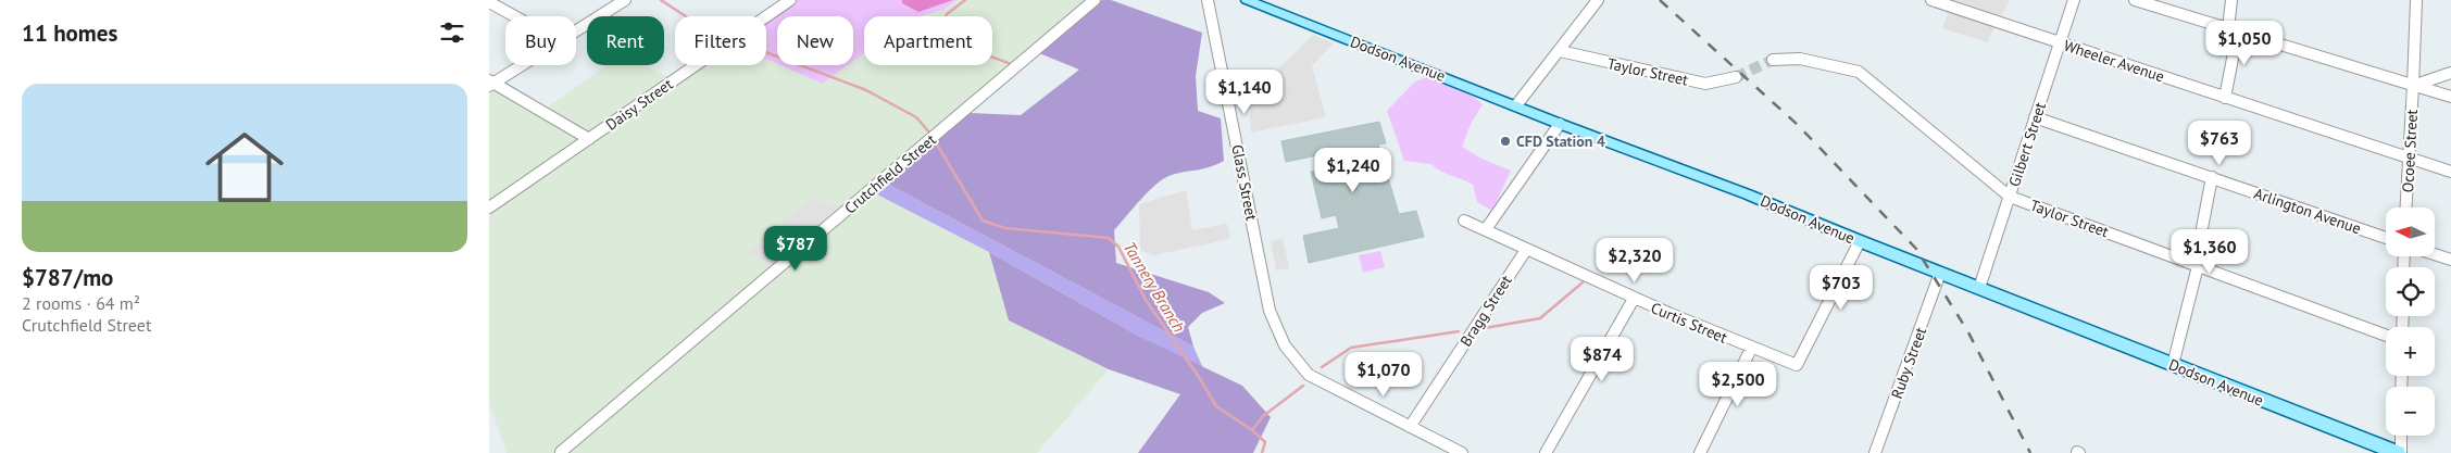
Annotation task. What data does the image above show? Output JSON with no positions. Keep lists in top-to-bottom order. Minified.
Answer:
{"streets":{"main road":["Dodson Avenue"],"street":["Wheeler Avenue","Taylor Street","Daisy Street","Gilbert Street","Ocoee Street","Crutchfield Street","Glass Street","Arlington Avenue","Bragg Street","Curtis Street","Ruby Street"]},"crossings":[["Dodson Avenue","Gilbert Street"],["Dodson Avenue","Curtis Street"],["Dodson Avenue","Ruby Street"],["Wheeler Avenue","Gilbert Street"],["Wheeler Avenue","Ocoee Street"],["Taylor Street","Gilbert Street"],["Gilbert Street","Arlington Avenue"],["Glass Street","Bragg Street"],["Bragg Street","Curtis Street"]],"water":["Tannery Branch"],"places":["CFD Station 4"],"north":"left","page":{"heading":"11 homes","chip":["Buy","Rent","Filters","New","Apartment"],"price":["$1,050","$1,140","$763","$1,240","$787","$1,360","$2,320","$703","$874","$1,070","$2,500"],"list":[{"name":"$787/mo","note":"2 rooms · 64 m² · Crutchfield Street"}],"map_buttons":["+","−"]}}
